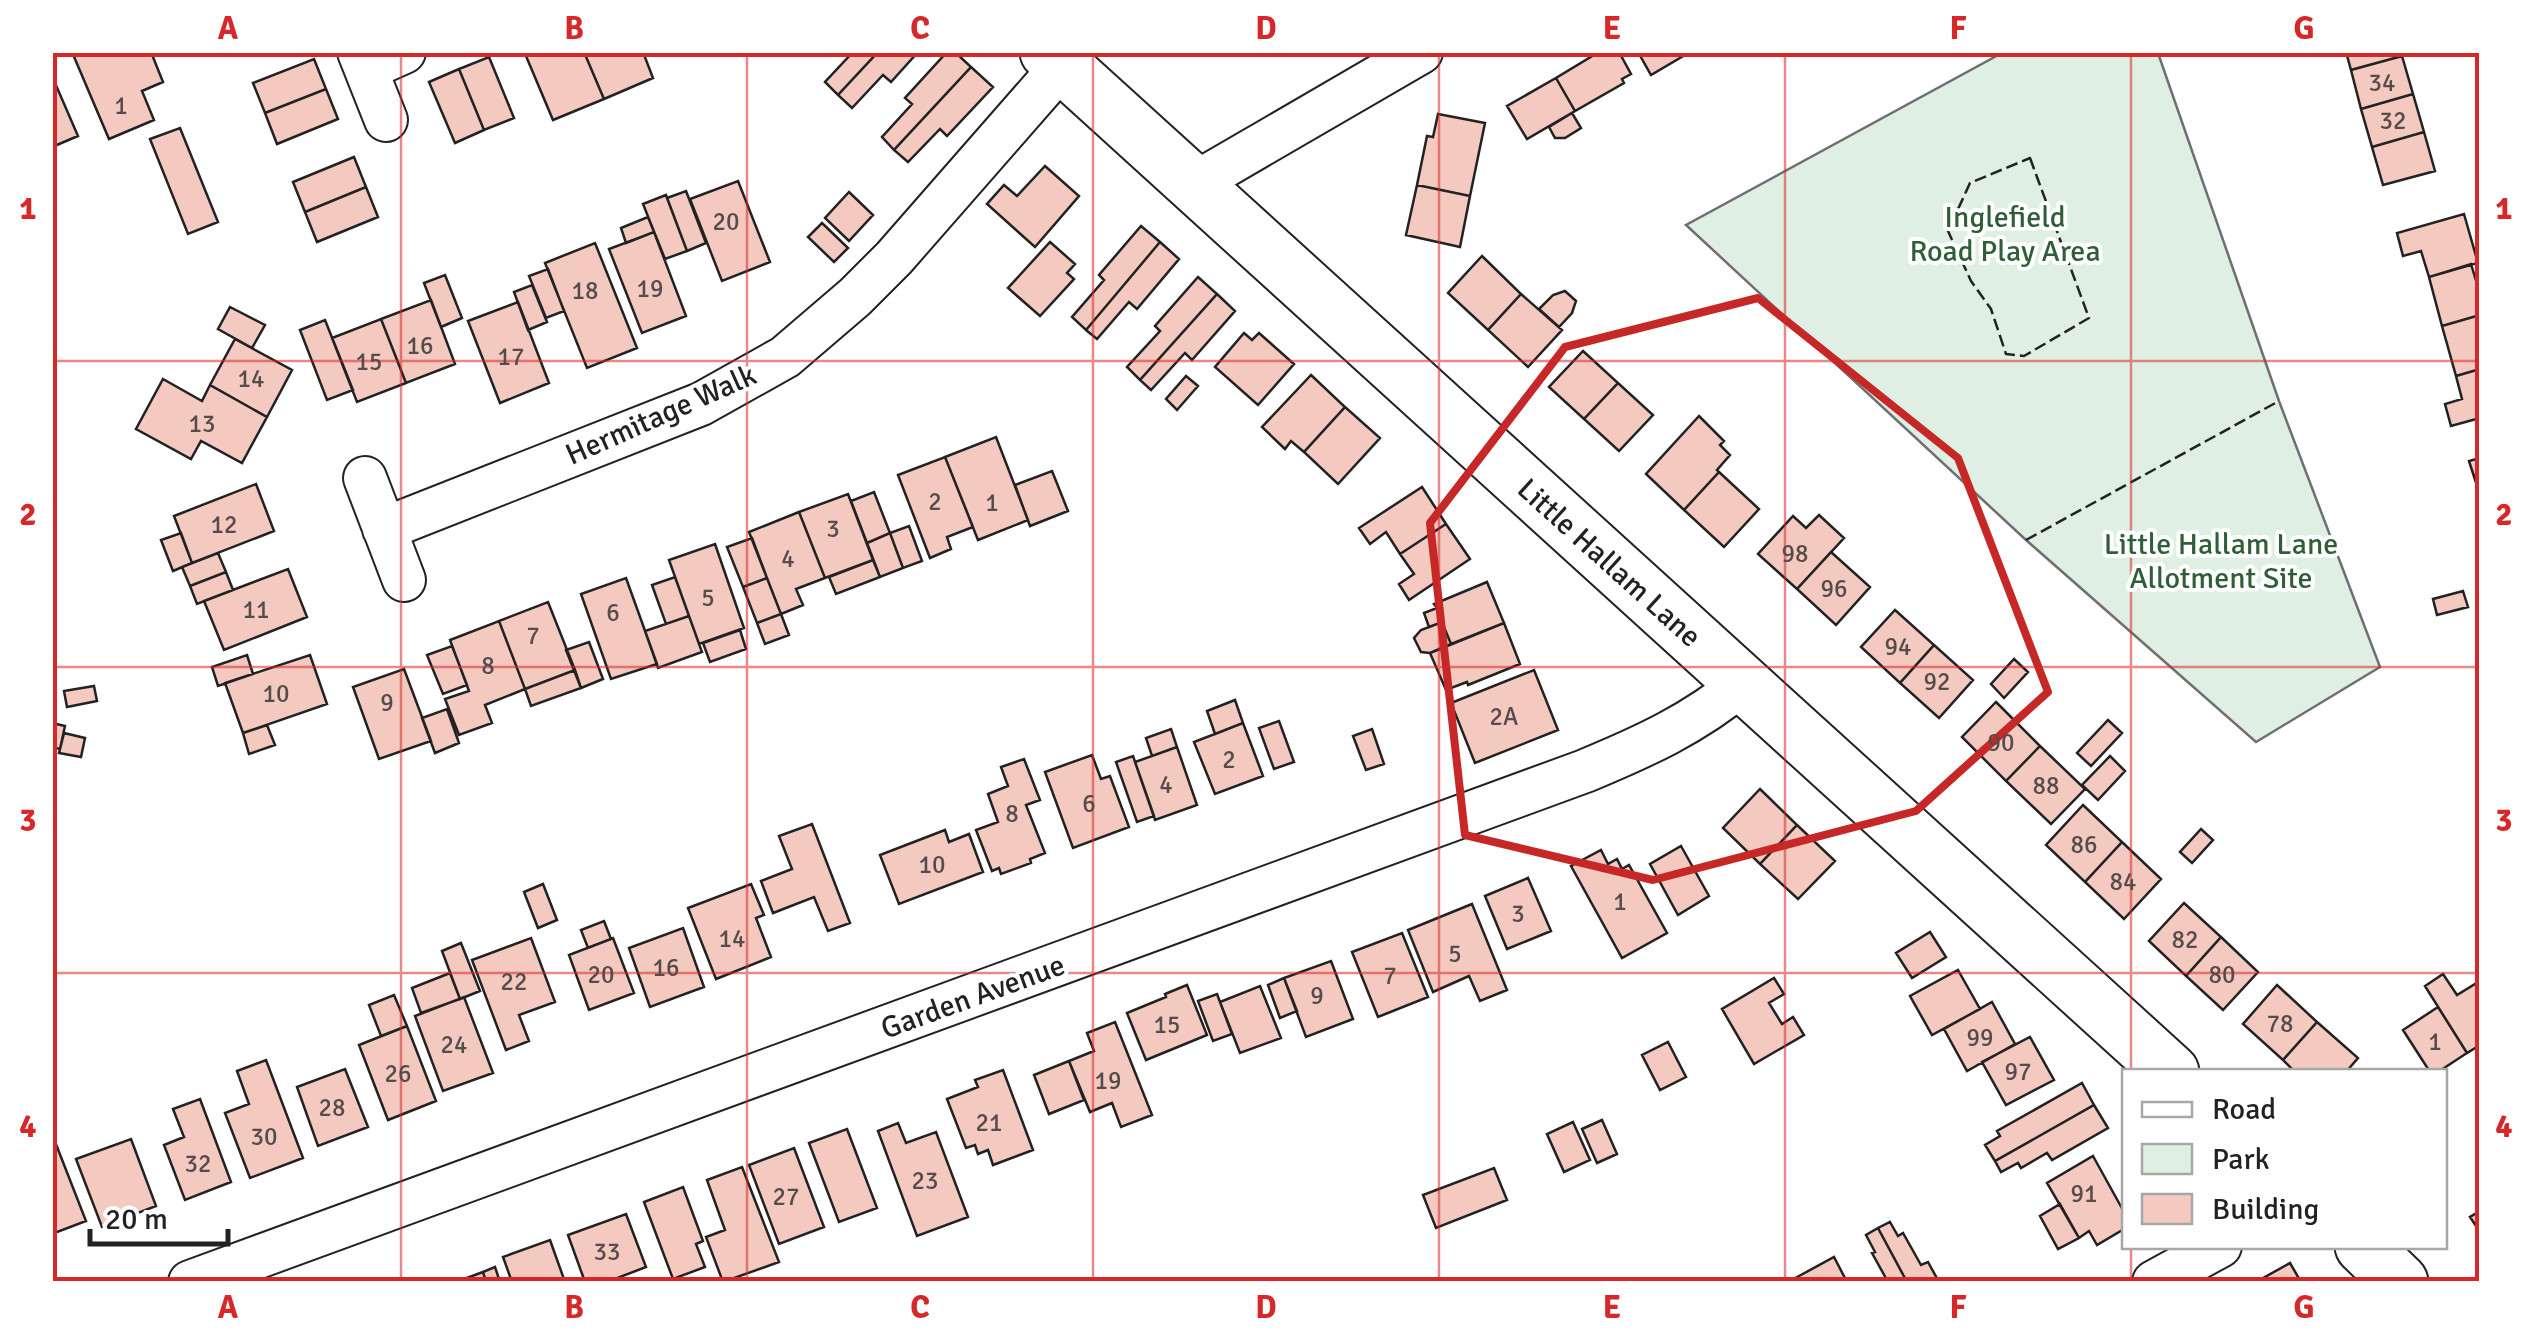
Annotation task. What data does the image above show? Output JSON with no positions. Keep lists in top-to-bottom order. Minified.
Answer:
{"streets":{"street":["Hermitage Walk","Little Hallam Lane","Garden Avenue"]},"crossings":[["Hermitage Walk","Little Hallam Lane"],["Little Hallam Lane","Garden Avenue"]],"parks":["Inglefield Road Play Area","Little Hallam Lane Allotment Site"],"house_numbers":["34","1","32","20","19","18","16","17","15","14","13","2","1","12","3","98","4","96","5","11","6","7","94","8","92","10","9","2A","90","2","4","88","6","8","86","10","84","1","3","14","82","5","16","20","80","7","22","9","78","15","99","1","24","97","26","19","28","21","30","32","23","91","27","33"],"legend":["Road","Park","Building"],"scale_bar":"20 m","grid":{"columns":["A","B","C","D","E","F","G"],"rows":["1","2","3","4"]}}
